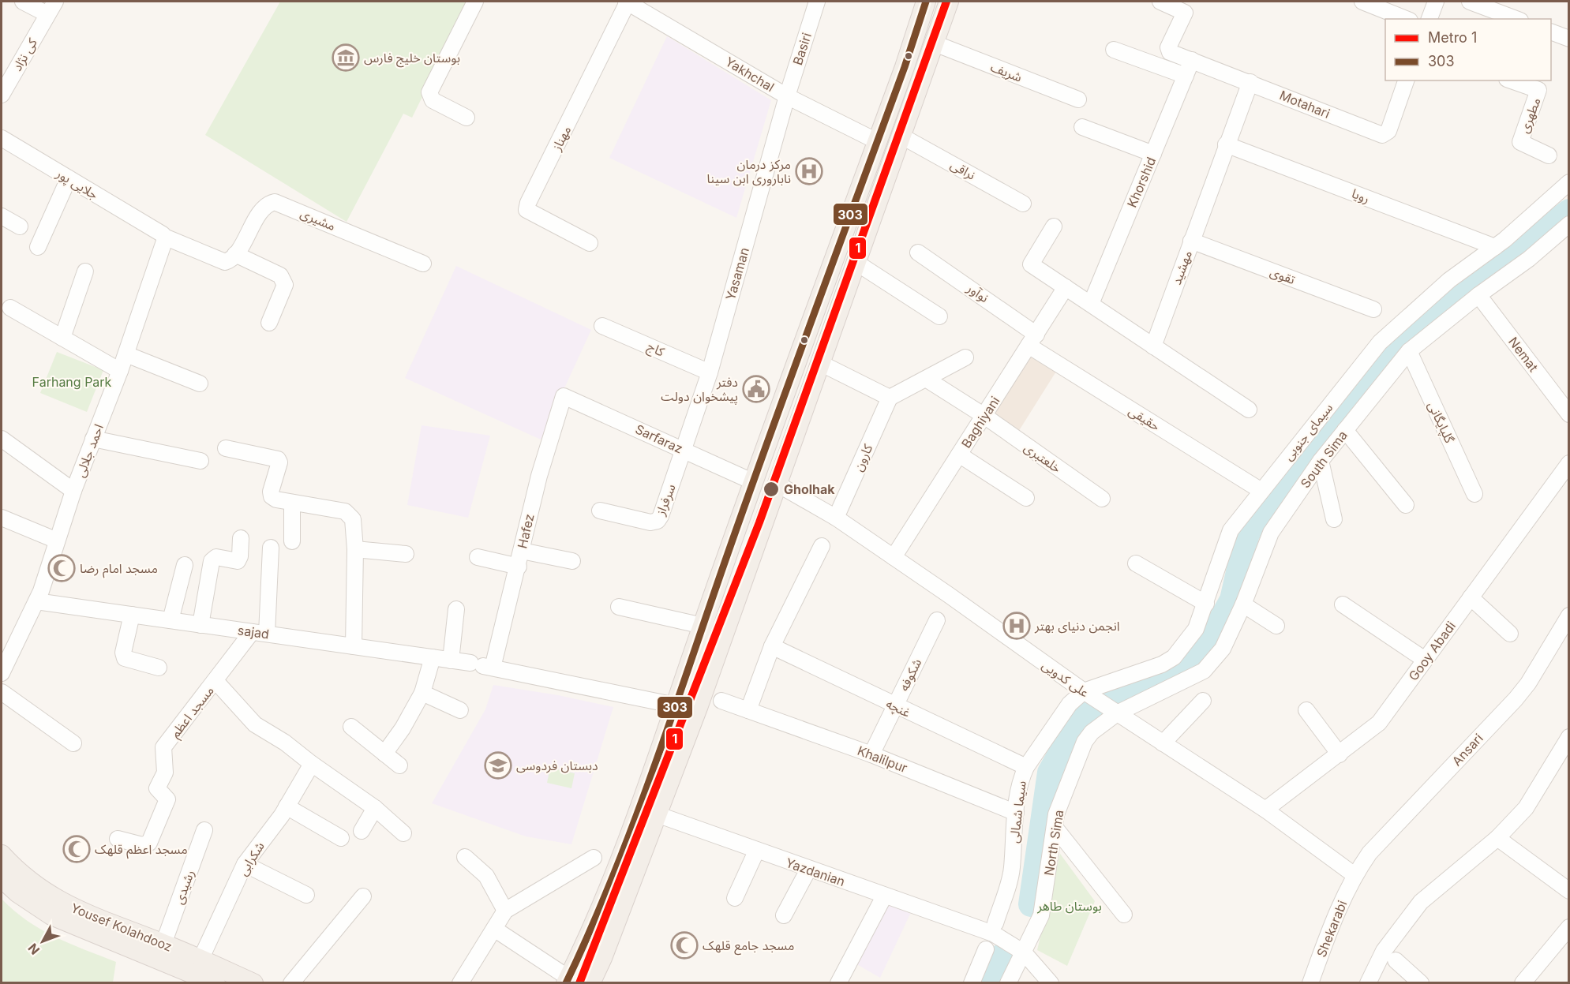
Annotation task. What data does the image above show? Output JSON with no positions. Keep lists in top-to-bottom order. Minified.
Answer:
{"streets":{"main road":["Yousef Kolahdooz"],"street":["Basiri","کی نژاد","شریف","Yakhchal","Motahari","مطهری","مهناز","نراقی","Khorshid","جلایی پور","رویا","مشیری","مهشید","Yasaman","تقوی","نوآور","کاج","Nemat","حقیقی","Baghiyani","گلپایگانی","سیمای جنوبی","Sarfaraz","احمد جلالی","کارون","خلعتبری","South Sima","سرفراز","Hafez","sajad","Gooy Abadi","شکوفه","علی کدویی","غنچه","مسجد اعظم","Ansari","Khalilpur","سیما شمالی","North Sima","شکرابی","Yazdanian","رشیدی","Shekarabi"]},"crossings":[["Basiri","Yakhchal"],["Basiri","Yasaman"],["Yakhchal","مهناز"],["Yakhchal","Yasaman"],["Motahari","Khorshid"],["Motahari","مهشید"],["جلایی پور","احمد جلالی"],["رویا","مهشید"],["رویا","سیمای جنوبی"],["مهشید","تقوی"],["Yasaman","کاج"],["Yasaman","Sarfaraz"],["Yasaman","سرفراز"],["نوآور","حقیقی"],["نوآور","Baghiyani"],["Nemat","South Sima"],["حقیقی","Baghiyani"],["حقیقی","سیمای جنوبی"],["Baghiyani","خلعتبری"],["Baghiyani","علی کدویی"],["گلپایگانی","South Sima"],["سیمای جنوبی","علی کدویی"],["سیمای جنوبی","سیما شمالی"],["Sarfaraz","سرفراز"],["Sarfaraz","Hafez"],["احمد جلالی","sajad"],["کارون","علی کدویی"],["South Sima","علی کدویی"],["South Sima","North Sima"],["Hafez","sajad"],["sajad","مسجد اعظم"],["Gooy Abadi","علی کدویی"],["شکوفه","غنچه"],["شکوفه","Khalilpur"],["علی کدویی","Ansari"],["علی کدویی","سیما شمالی"],["علی کدویی","North Sima"],["علی کدویی","Shekarabi"],["غنچه","سیما شمالی"],["Ansari","Shekarabi"],["Khalilpur","سیما شمالی"],["سیما شمالی","Yazdanian"],["North Sima","Yazdanian"],["شکرابی","Yousef Kolahdooz"],["رشیدی","Yousef Kolahdooz"]],"parks":["Farhang Park","بوستان طاهر"],"places":{"museum":["بوستان خلیج فارس"],"hospital":["مرکز درمان ناباروری ابن سینا","انجمن دنیای بهتر"],"public building":["دفتر پیشخوان دولت"],"other":["Gholhak"],"mosque":["مسجد امام رضا","مسجد اعظم قلهک","مسجد جامع قلهک"],"school or university":["دبستان فردوسی"]},"lines":["metro line 1","transit line 303"],"legend":["Metro 1","303"],"north":"bottom left"}
